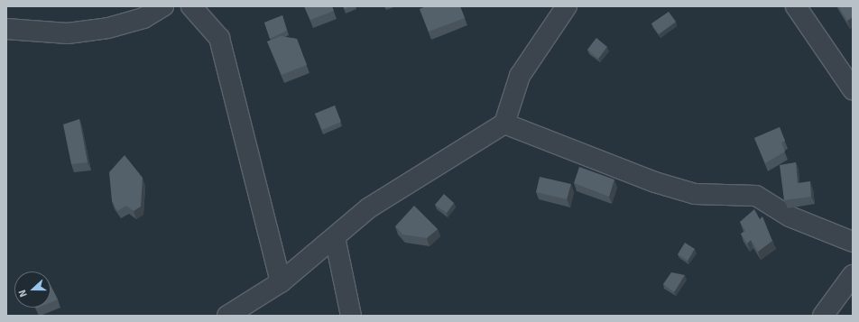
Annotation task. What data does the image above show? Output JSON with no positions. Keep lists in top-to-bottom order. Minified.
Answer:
{"north":"left"}
